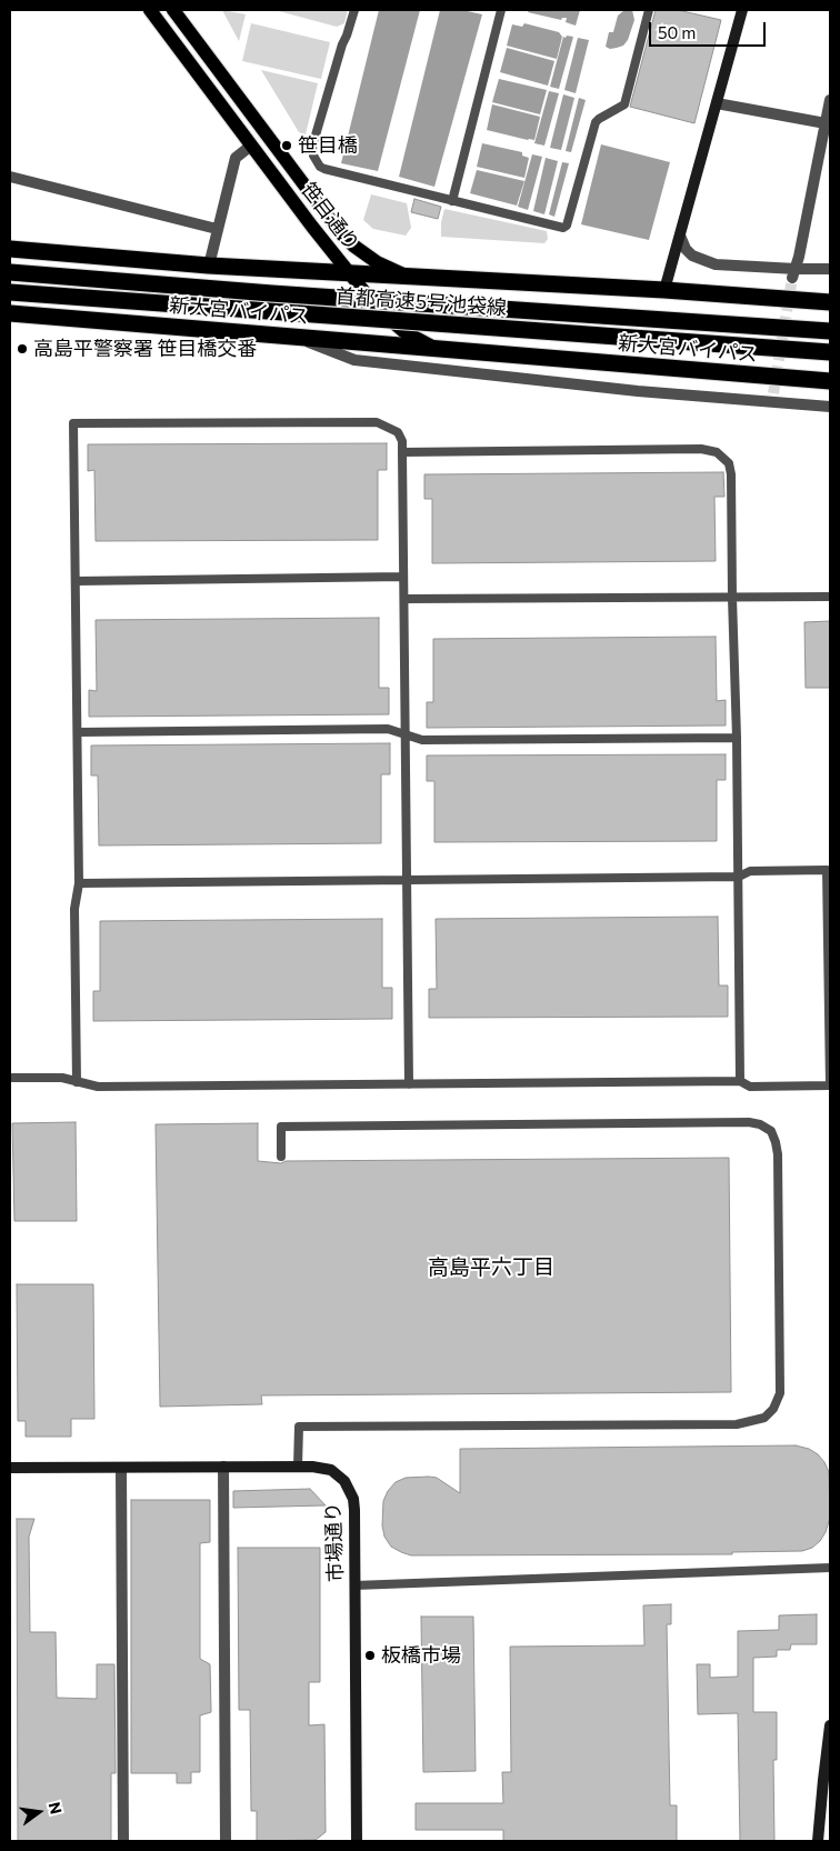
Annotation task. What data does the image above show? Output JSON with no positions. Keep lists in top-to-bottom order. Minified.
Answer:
{"streets":{"highway":["首都高速5号池袋線","新大宮バイパス"],"main road":["笹目通り"],"street":["市場通り"]},"crossings":[["笹目通り","新大宮バイパス"]],"districts":["高島平六丁目"],"places":["笹目橋","高島平警察署 笹目橋交番","板橋市場"],"scale_bar":"50 m","north":"right"}
